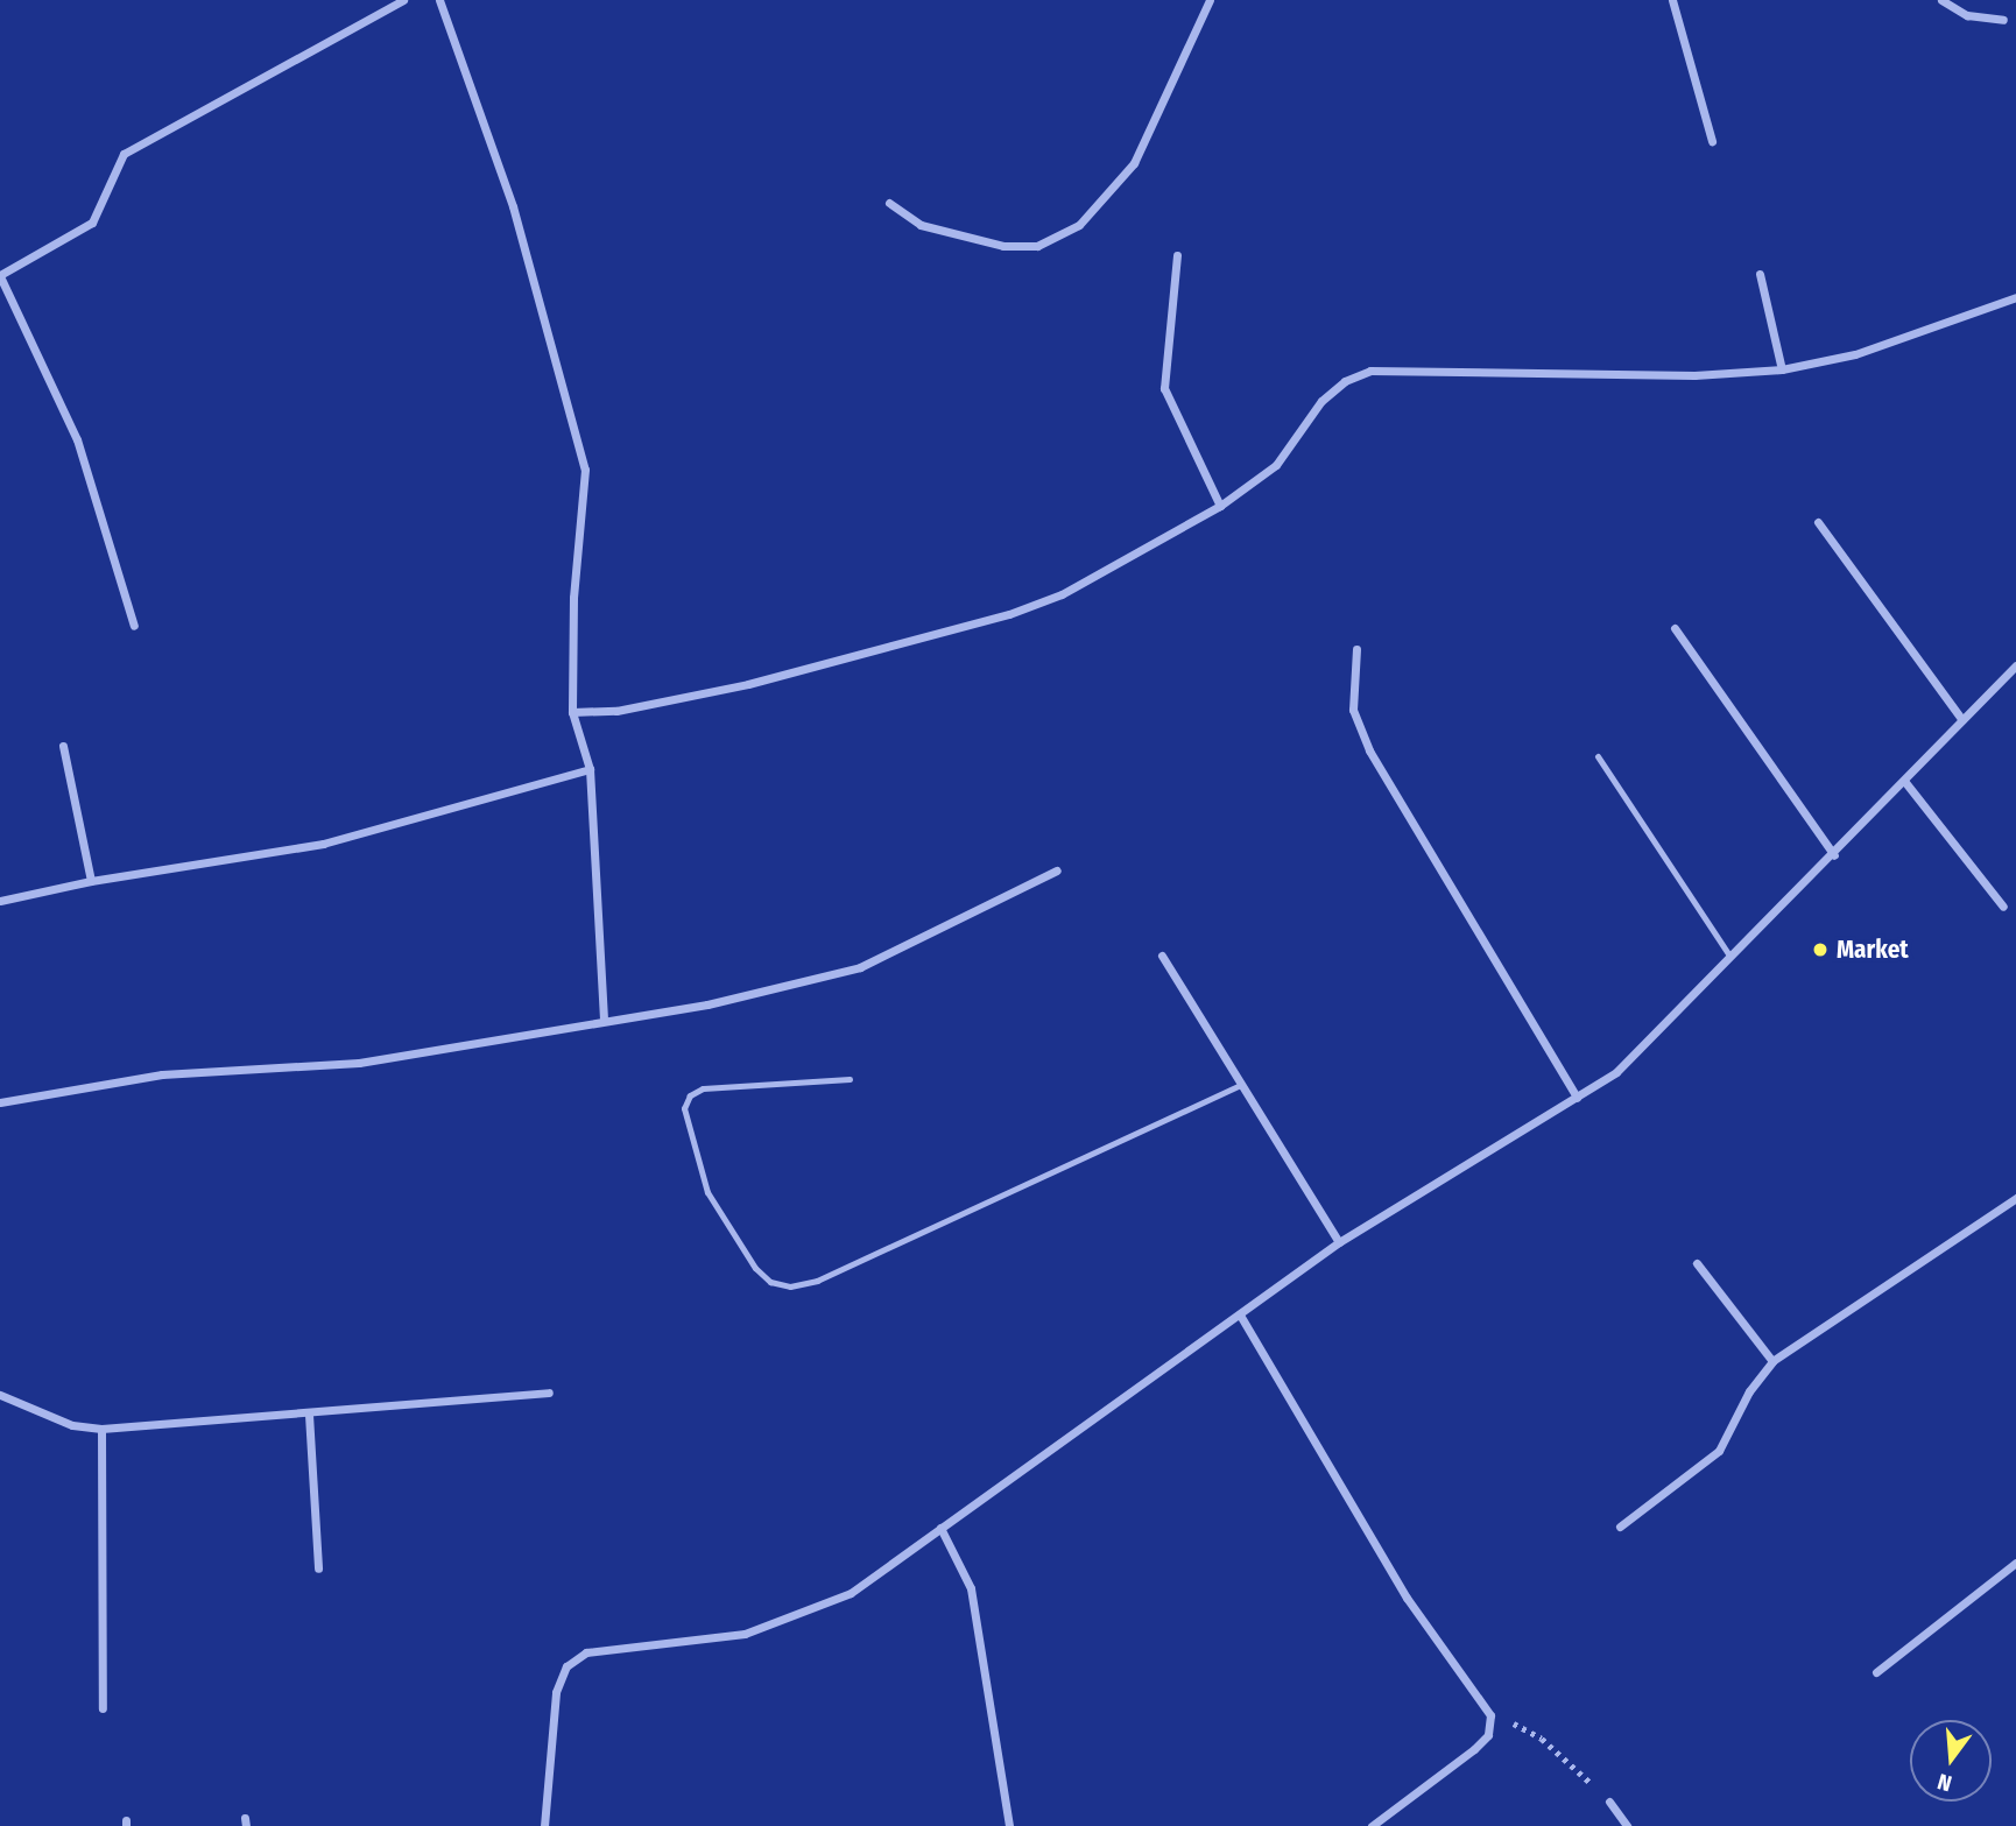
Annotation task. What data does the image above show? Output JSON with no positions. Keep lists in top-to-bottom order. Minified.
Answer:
{"places":["Market"],"north":"bottom"}
